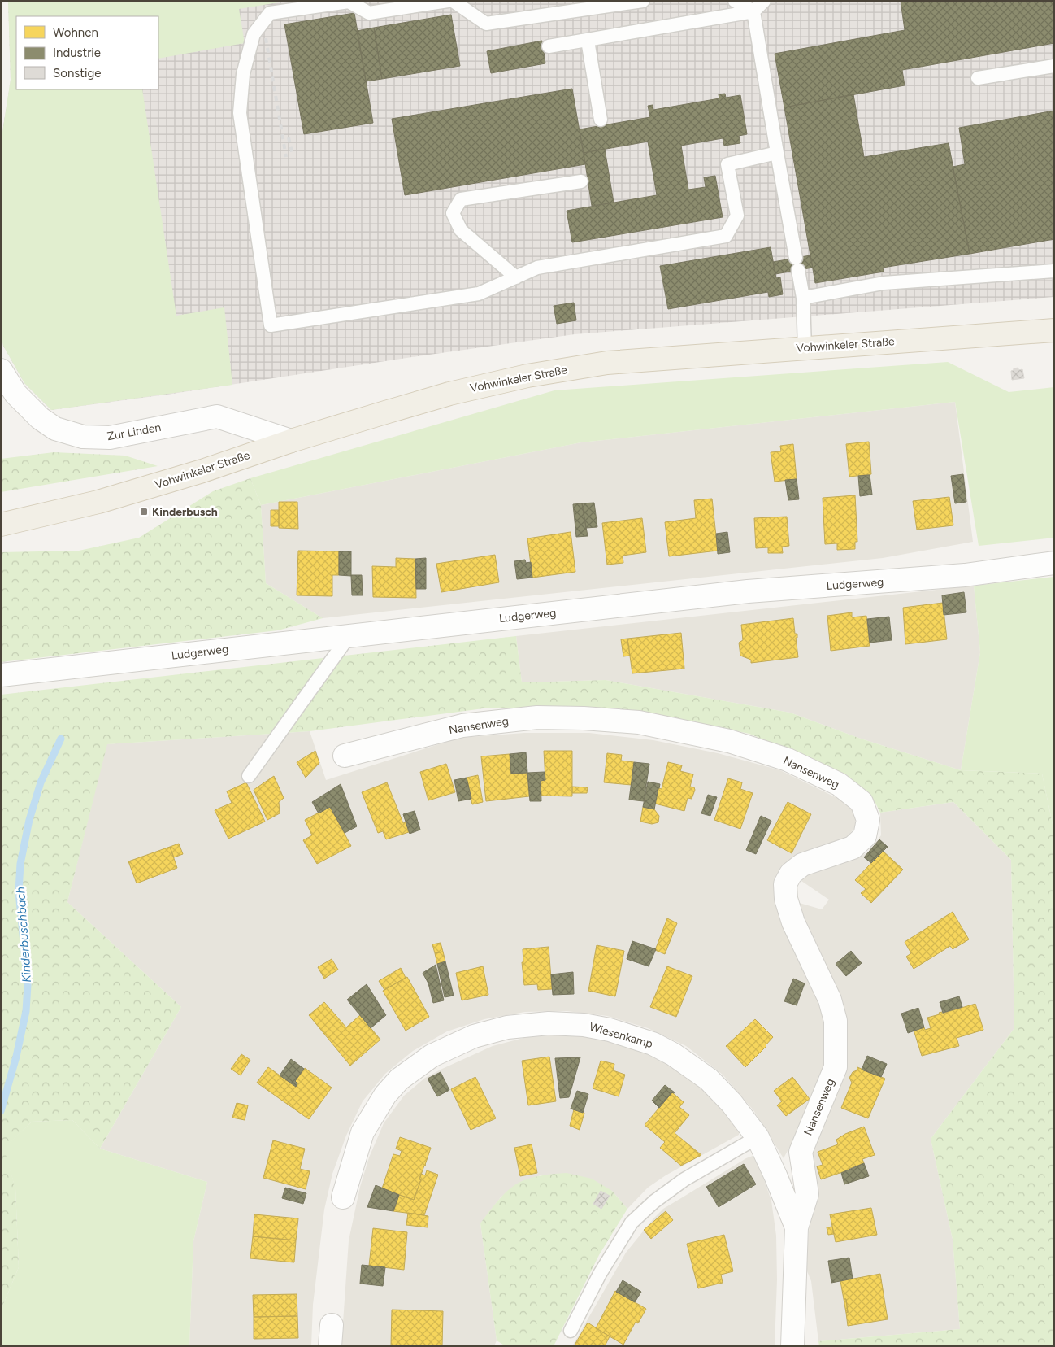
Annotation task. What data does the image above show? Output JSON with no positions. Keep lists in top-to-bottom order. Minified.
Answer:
{"streets":{"main road":["Vohwinkeler Straße"],"street":["Zur Linden","Ludgerweg","Nansenweg","Wiesenkamp"]},"crossings":[["Vohwinkeler Straße","Zur Linden"],["Nansenweg","Wiesenkamp"]],"water":["Kinderbuschbach"],"places":{"transit":["Kinderbusch"]},"legend":["Wohnen","Industrie","Sonstige"]}
